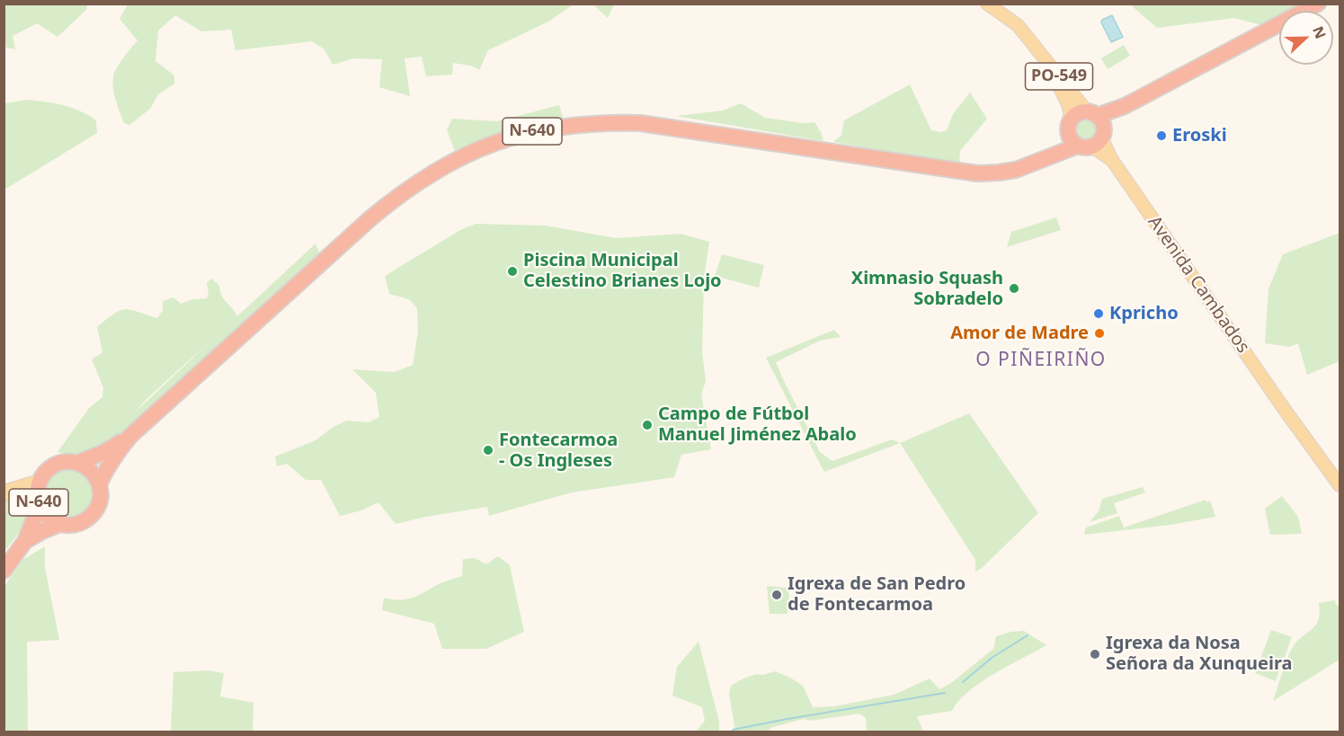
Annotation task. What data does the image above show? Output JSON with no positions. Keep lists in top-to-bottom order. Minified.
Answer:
{"streets":{"highway":["N-640"],"main road":["PO-549","Avenida Cambados"]},"crossings":[["PO-549","N-640"],["PO-549","Avenida Cambados"],["N-640","Avenida Cambados"]],"districts":["O PIÑEIRIÑO"],"places":["Eroski","Piscina Municipal Celestino Brianes Lojo","Ximnasio Squash Sobradelo","Kpricho","Amor de Madre","Campo de Fútbol Manuel Jiménez Abalo","Fontecarmoa - Os Ingleses","Igrexa de San Pedro de Fontecarmoa","Igrexa da Nosa Señora da Xunqueira"],"north":"right"}
